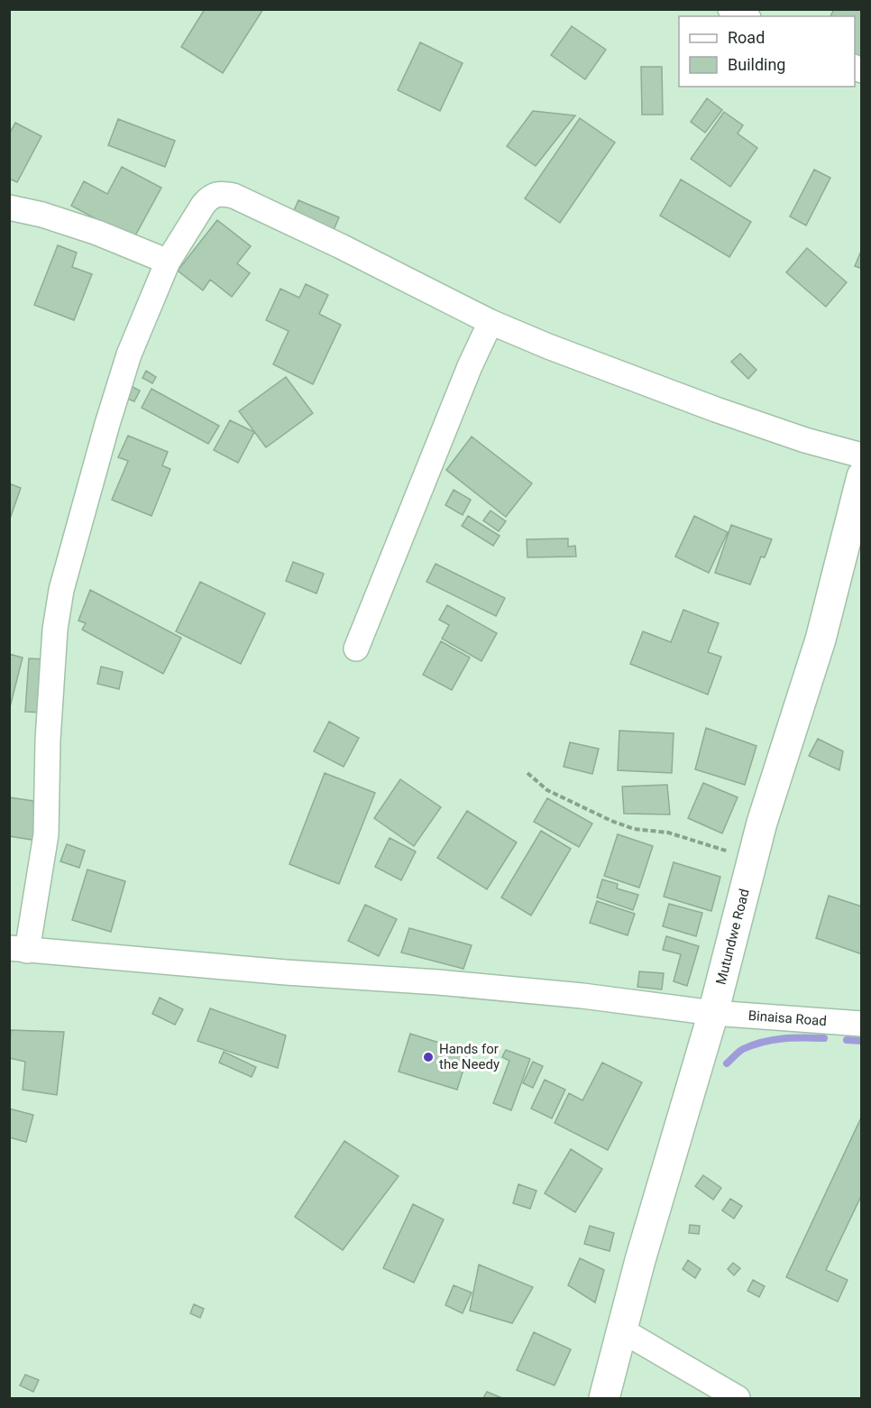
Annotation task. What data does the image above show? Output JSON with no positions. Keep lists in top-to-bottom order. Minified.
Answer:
{"streets":{"main road":["Mutundwe Road"],"street":["Binaisa Road"]},"crossings":[["Mutundwe Road","Binaisa Road"]],"places":["Hands for the Needy"],"legend":["Road","Building"]}
